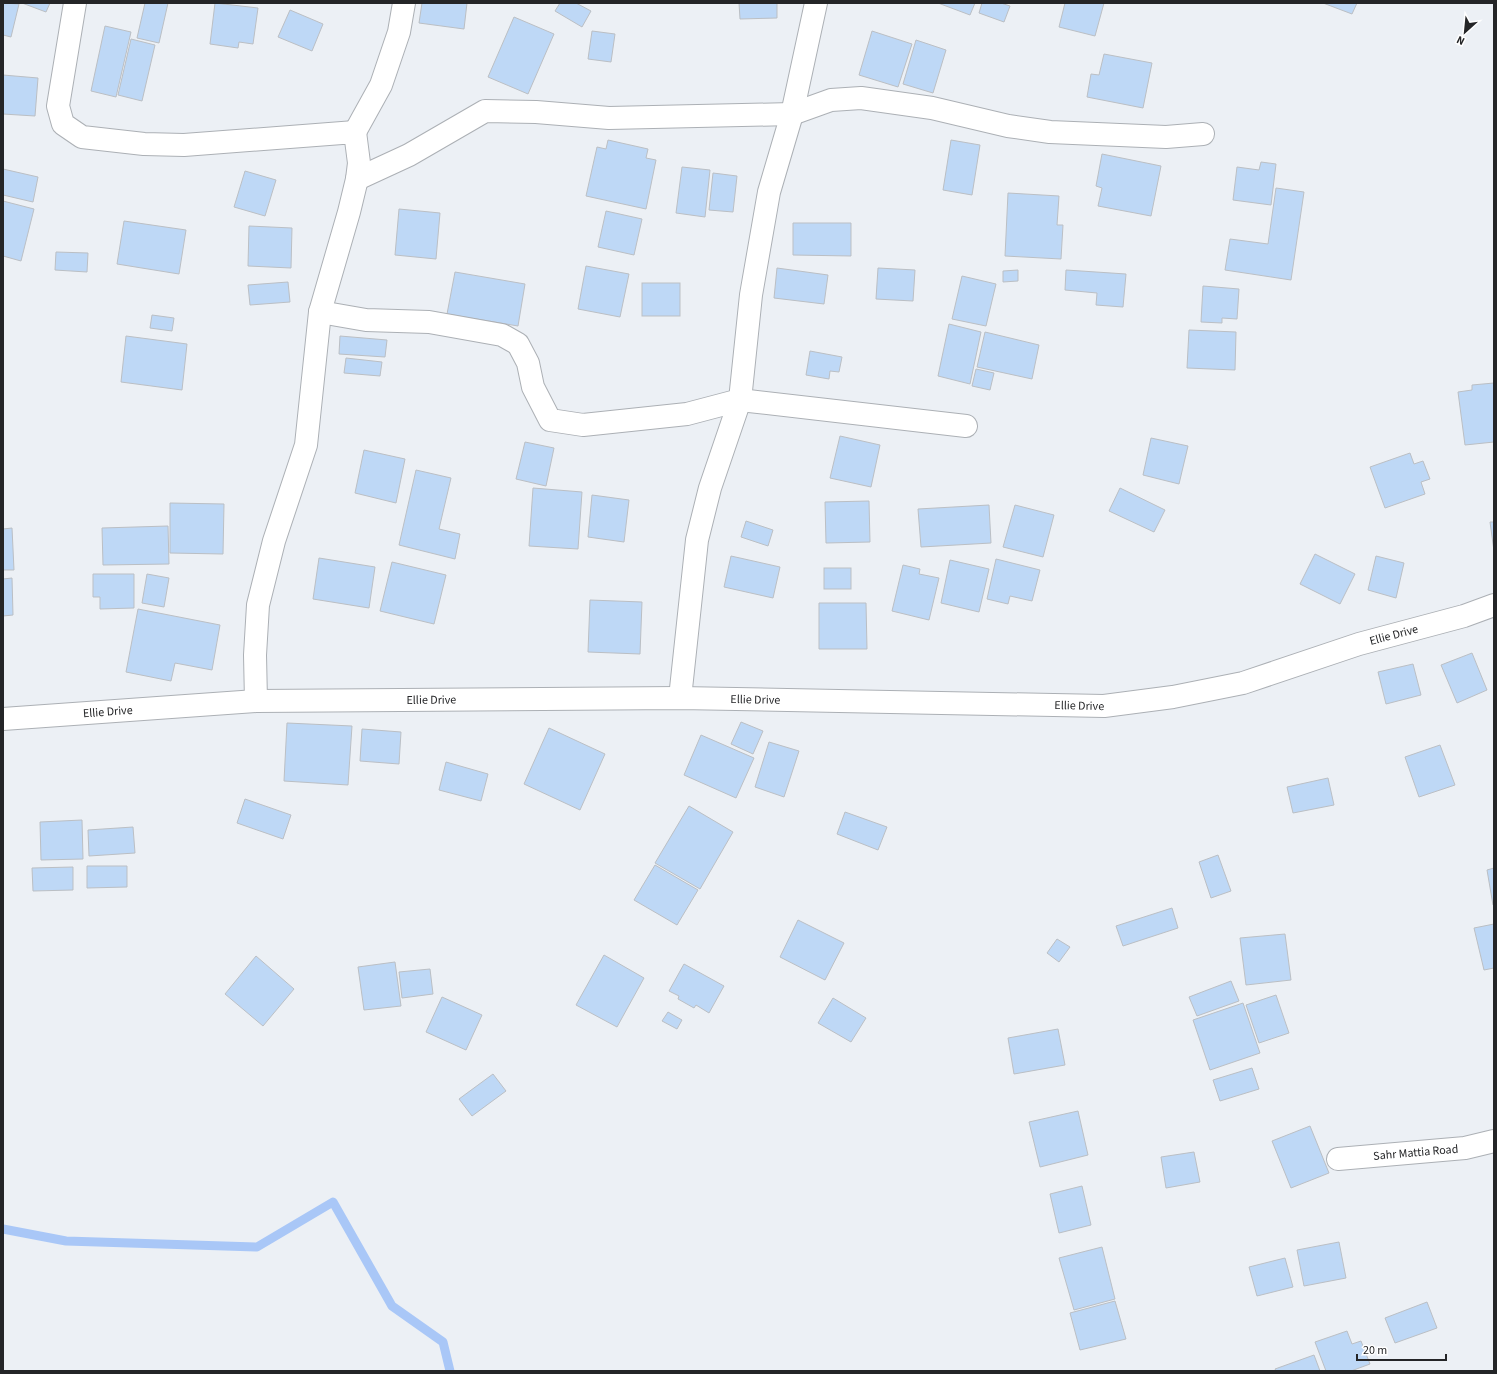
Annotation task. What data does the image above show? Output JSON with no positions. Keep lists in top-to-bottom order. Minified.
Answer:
{"streets":{"street":["Ellie Drive","Sahr Mattia Road"]},"scale_bar":"20 m","north":"bottom left"}
